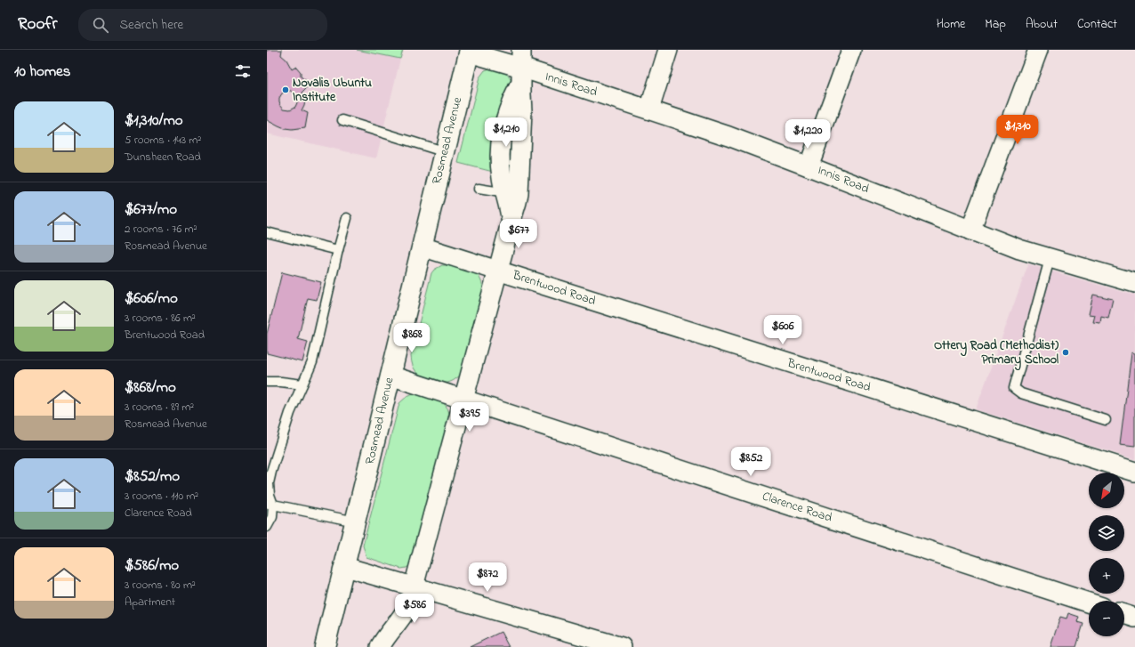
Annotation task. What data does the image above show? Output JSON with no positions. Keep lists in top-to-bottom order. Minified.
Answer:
{"streets":{"main road":["Rosmead Avenue"],"street":["Innis Road","Brentwood Road","Clarence Road"]},"crossings":[["Innis Road","Rosmead Avenue"],["Rosmead Avenue","Brentwood Road"],["Rosmead Avenue","Clarence Road"]],"places":["Novalis Ubuntu Institute","Ottery Road (Methodist) Primary School"],"north":"bottom left","page":{"header":"Roofr","search":"Search here","nav":["Home","Map","About","Contact"],"heading":"10 homes","list":[{"name":"$1,310/mo","note":"5 rooms · 143 m² · Dunsheen Road"},{"name":"$677/mo","note":"2 rooms · 76 m² · Rosmead Avenue"},{"name":"$606/mo","note":"3 rooms · 86 m² · Brentwood Road"},{"name":"$868/mo","note":"3 rooms · 89 m² · Rosmead Avenue"},{"name":"$852/mo","note":"3 rooms · 110 m² · Clarence Road"},{"name":"$586/mo","note":"3 rooms · 80 m² · Apartment"}],"price":["$1,310","$1,210","$1,220","$677","$606","$868","$395","$852","$872","$586"],"map_buttons":["+","−"]}}
